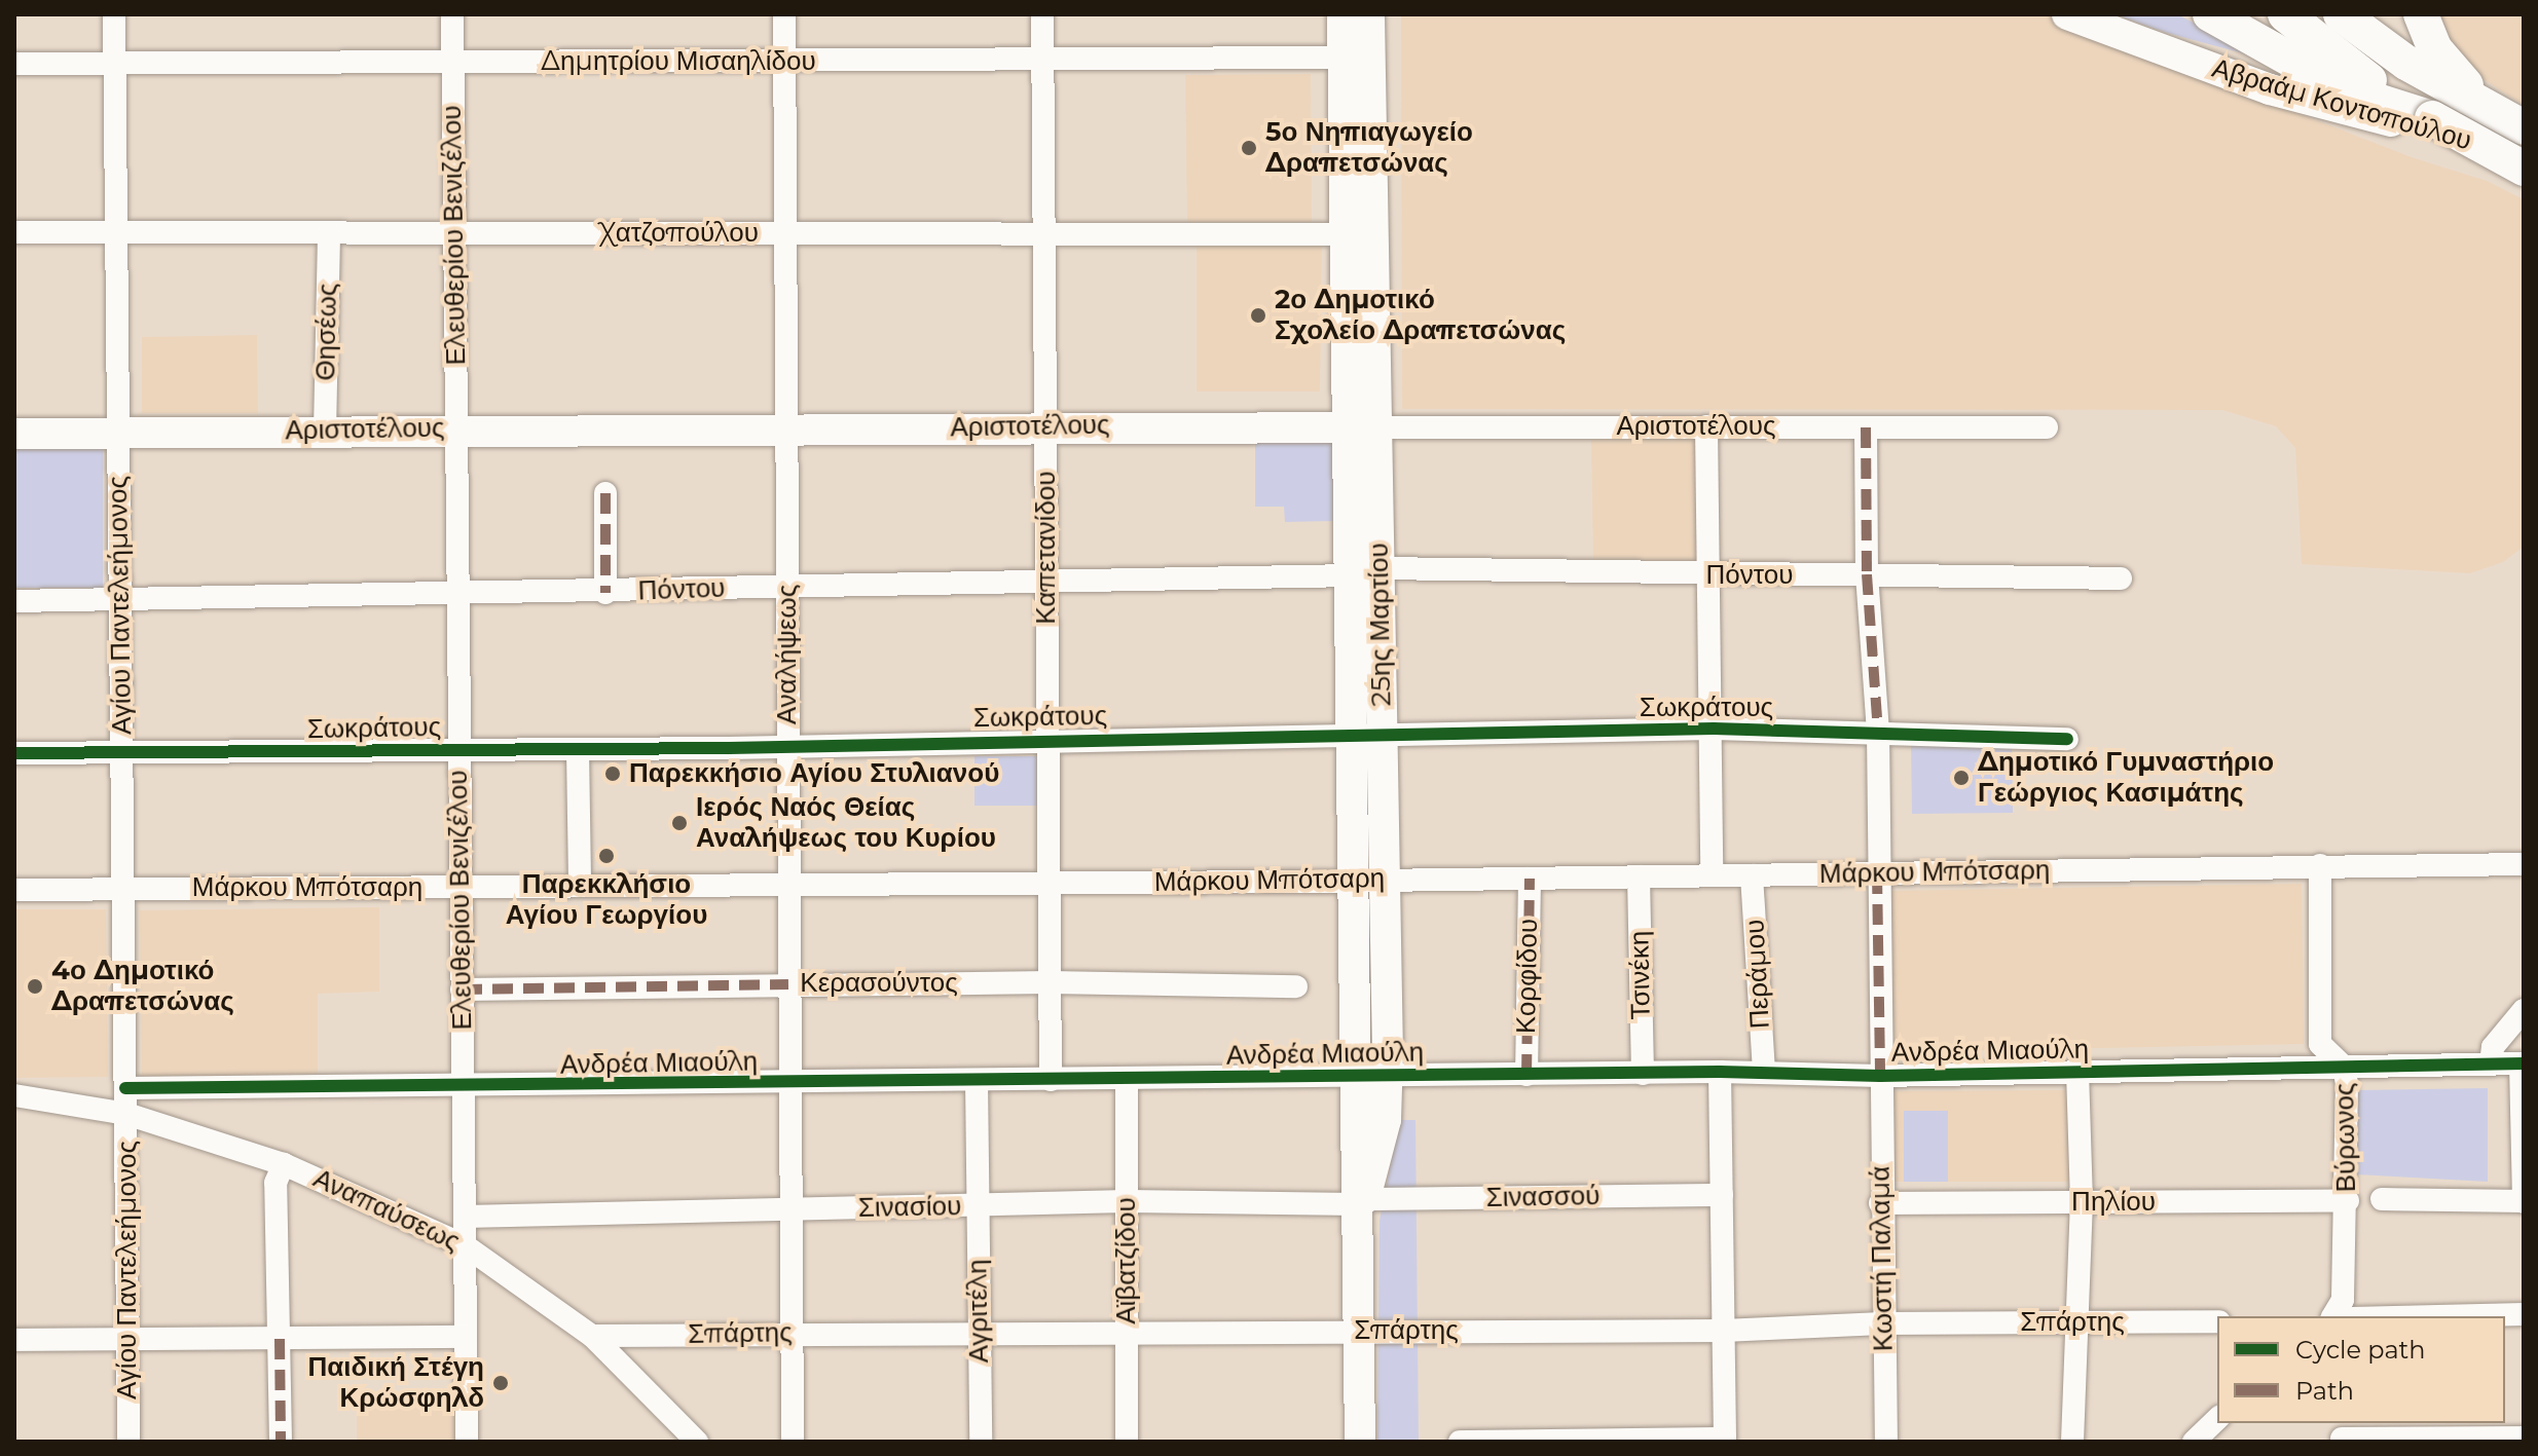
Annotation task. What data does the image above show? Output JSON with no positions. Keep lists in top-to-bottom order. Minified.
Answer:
{"streets":{"street":["Δημητρίου Μισαηλίδου","Αβραάμ Κοντοπούλου","Χατζοπούλου","Ελευθερίου Βενιζέλου","Θησέως","Αριστοτέλους","Καπετανίδου","Πόντου","Αγίου Παντελεήμονος","25ης Μαρτίου","Αναλήψεως","Σωκράτους","Μάρκου Μπότσαρη","Περάμου","Τσινέκη","Κορφίδου","Κερασούντος","Ανδρέα Μιαούλη","Βύρωνος","Σινασσού","Πηλίου","Σινασίου","Αναπαύσεως","Κωστή Παλαμά","Αϊβατζίδου","Αγριτέλη","Σπάρτης"]},"crossings":[["Δημητρίου Μισαηλίδου","Ελευθερίου Βενιζέλου"],["Δημητρίου Μισαηλίδου","Καπετανίδου"],["Δημητρίου Μισαηλίδου","Αγίου Παντελεήμονος"],["Δημητρίου Μισαηλίδου","25ης Μαρτίου"],["Δημητρίου Μισαηλίδου","Αναλήψεως"],["Χατζοπούλου","Ελευθερίου Βενιζέλου"],["Χατζοπούλου","Θησέως"],["Χατζοπούλου","Καπετανίδου"],["Χατζοπούλου","Αγίου Παντελεήμονος"],["Χατζοπούλου","25ης Μαρτίου"],["Χατζοπούλου","Αναλήψεως"],["Ελευθερίου Βενιζέλου","Αριστοτέλους"],["Ελευθερίου Βενιζέλου","Πόντου"],["Ελευθερίου Βενιζέλου","Σωκράτους"],["Ελευθερίου Βενιζέλου","Μάρκου Μπότσαρη"],["Ελευθερίου Βενιζέλου","Κερασούντος"],["Ελευθερίου Βενιζέλου","Ανδρέα Μιαούλη"],["Ελευθερίου Βενιζέλου","Σινασίου"],["Ελευθερίου Βενιζέλου","Αναπαύσεως"],["Θησέως","Αριστοτέλους"],["Αριστοτέλους","Καπετανίδου"],["Αριστοτέλους","Αγίου Παντελεήμονος"],["Αριστοτέλους","25ης Μαρτίου"],["Αριστοτέλους","Αναλήψεως"],["Αριστοτέλους","Κωστή Παλαμά"],["Καπετανίδου","Πόντου"],["Καπετανίδου","Σωκράτους"],["Καπετανίδου","Μάρκου Μπότσαρη"],["Καπετανίδου","Κερασούντος"],["Καπετανίδου","Ανδρέα Μιαούλη"],["Πόντου","Αγίου Παντελεήμονος"],["Πόντου","25ης Μαρτίου"],["Πόντου","Αναλήψεως"],["Πόντου","Κωστή Παλαμά"],["Αγίου Παντελεήμονος","Σωκράτους"],["Αγίου Παντελεήμονος","Μάρκου Μπότσαρη"],["Αγίου Παντελεήμονος","Ανδρέα Μιαούλη"],["Αγίου Παντελεήμονος","Αναπαύσεως"],["25ης Μαρτίου","Σωκράτους"],["25ης Μαρτίου","Μάρκου Μπότσαρη"],["25ης Μαρτίου","Ανδρέα Μιαούλη"],["25ης Μαρτίου","Σινασσού"],["25ης Μαρτίου","Σινασίου"],["25ης Μαρτίου","Σπάρτης"],["Αναλήψεως","Σωκράτους"],["Αναλήψεως","Μάρκου Μπότσαρη"],["Αναλήψεως","Κερασούντος"],["Αναλήψεως","Ανδρέα Μιαούλη"],["Αναλήψεως","Σινασίου"],["Αναλήψεως","Σπάρτης"],["Σωκράτους","Κωστή Παλαμά"],["Μάρκου Μπότσαρη","Περάμου"],["Μάρκου Μπότσαρη","Τσινέκη"],["Μάρκου Μπότσαρη","Κορφίδου"],["Μάρκου Μπότσαρη","Βύρωνος"],["Μάρκου Μπότσαρη","Κωστή Παλαμά"],["Περάμου","Ανδρέα Μιαούλη"],["Τσινέκη","Ανδρέα Μιαούλη"],["Κορφίδου","Ανδρέα Μιαούλη"],["Ανδρέα Μιαούλη","Βύρωνος"],["Ανδρέα Μιαούλη","Κωστή Παλαμά"],["Ανδρέα Μιαούλη","Αϊβατζίδου"],["Ανδρέα Μιαούλη","Αγριτέλη"],["Βύρωνος","Πηλίου"],["Σινασσού","Σινασίου"],["Πηλίου","Κωστή Παλαμά"],["Σινασίου","Αϊβατζίδου"],["Σινασίου","Αγριτέλη"],["Αναπαύσεως","Σπάρτης"],["Κωστή Παλαμά","Σπάρτης"],["Αϊβατζίδου","Σπάρτης"],["Αγριτέλη","Σπάρτης"]],"places":["5ο Νηπιαγωγείο Δραπετσώνας","2ο Δημοτικό Σχολείο Δραπετσώνας","Παρεκκήσιο Αγίου Στυλιανού","Δημοτικό Γυμναστήριο Γεώργιος Κασιμάτης","Ιερός Ναός Θείας Αναλήψεως του Κυρίου","Παρεκκλήσιο Αγίου Γεωργίου","4ο Δημοτικό Δραπετσώνας","Παιδική Στέγη Κρώσφηλδ"],"legend":["Cycle path","Path"]}
